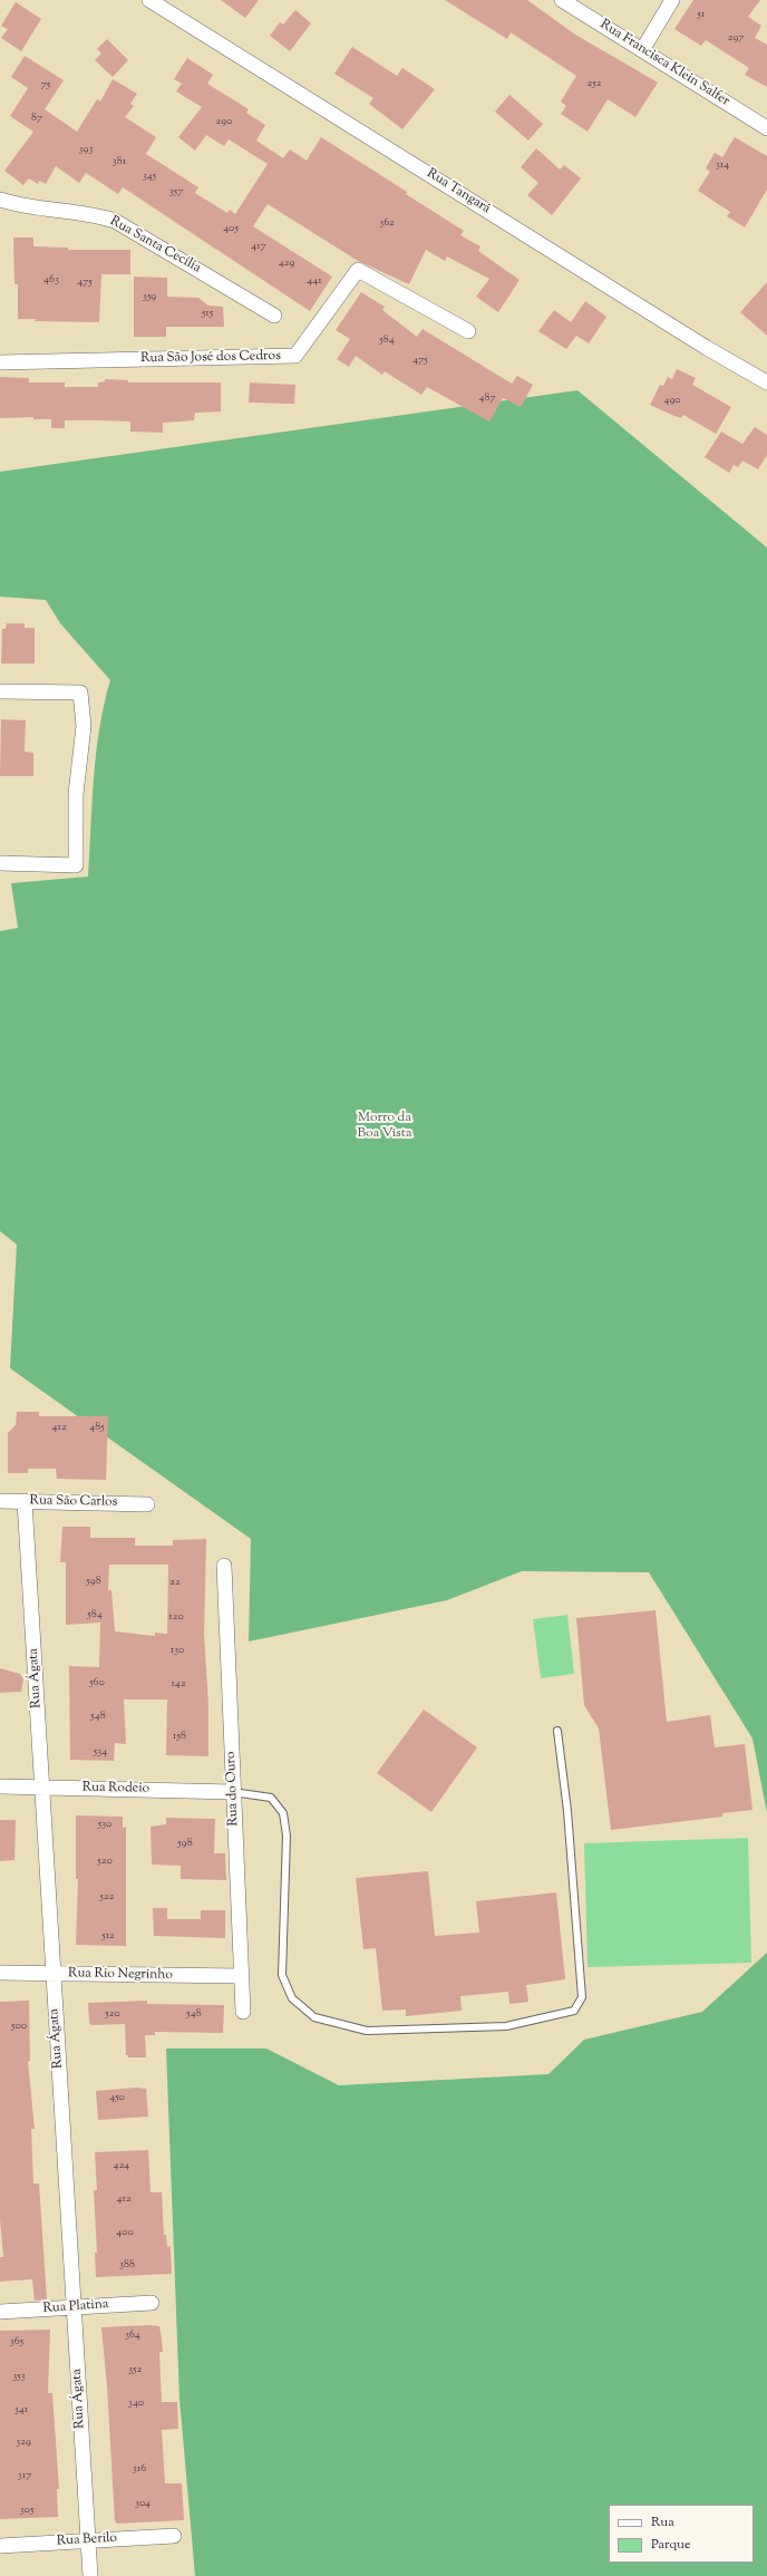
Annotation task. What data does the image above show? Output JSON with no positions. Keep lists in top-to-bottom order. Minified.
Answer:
{"streets":{"street":["Rua Francisca Klein Salfer","Rua Tangará","Rua Santa Cecília","Rua São José dos Cedros","Rua São Carlos","Rua Ágata","Rua Rodeio","Rua do Ouro","Rua Rio Negrinho","Rua Platina","Rua Berilo"]},"crossings":[["Rua São Carlos","Rua Ágata"],["Rua Ágata","Rua Rodeio"],["Rua Ágata","Rua Rio Negrinho"],["Rua Ágata","Rua Platina"],["Rua Ágata","Rua Berilo"],["Rua Rodeio","Rua do Ouro"],["Rua do Ouro","Rua Rio Negrinho"]],"parks":["Morro da Boa Vista"],"house_numbers":["51","297","252","75","87","290","393","381","314","345","357","362","405","417","429","463","441","475","359","515","584","475","487","490","412","485","598","22","584","120","130","560","142","548","158","534","530","598","520","522","512","520","548","500","450","424","412","400","388","364","365","352","353","340","341","329","316","317","304","305"],"legend":["Rua","Parque"]}
